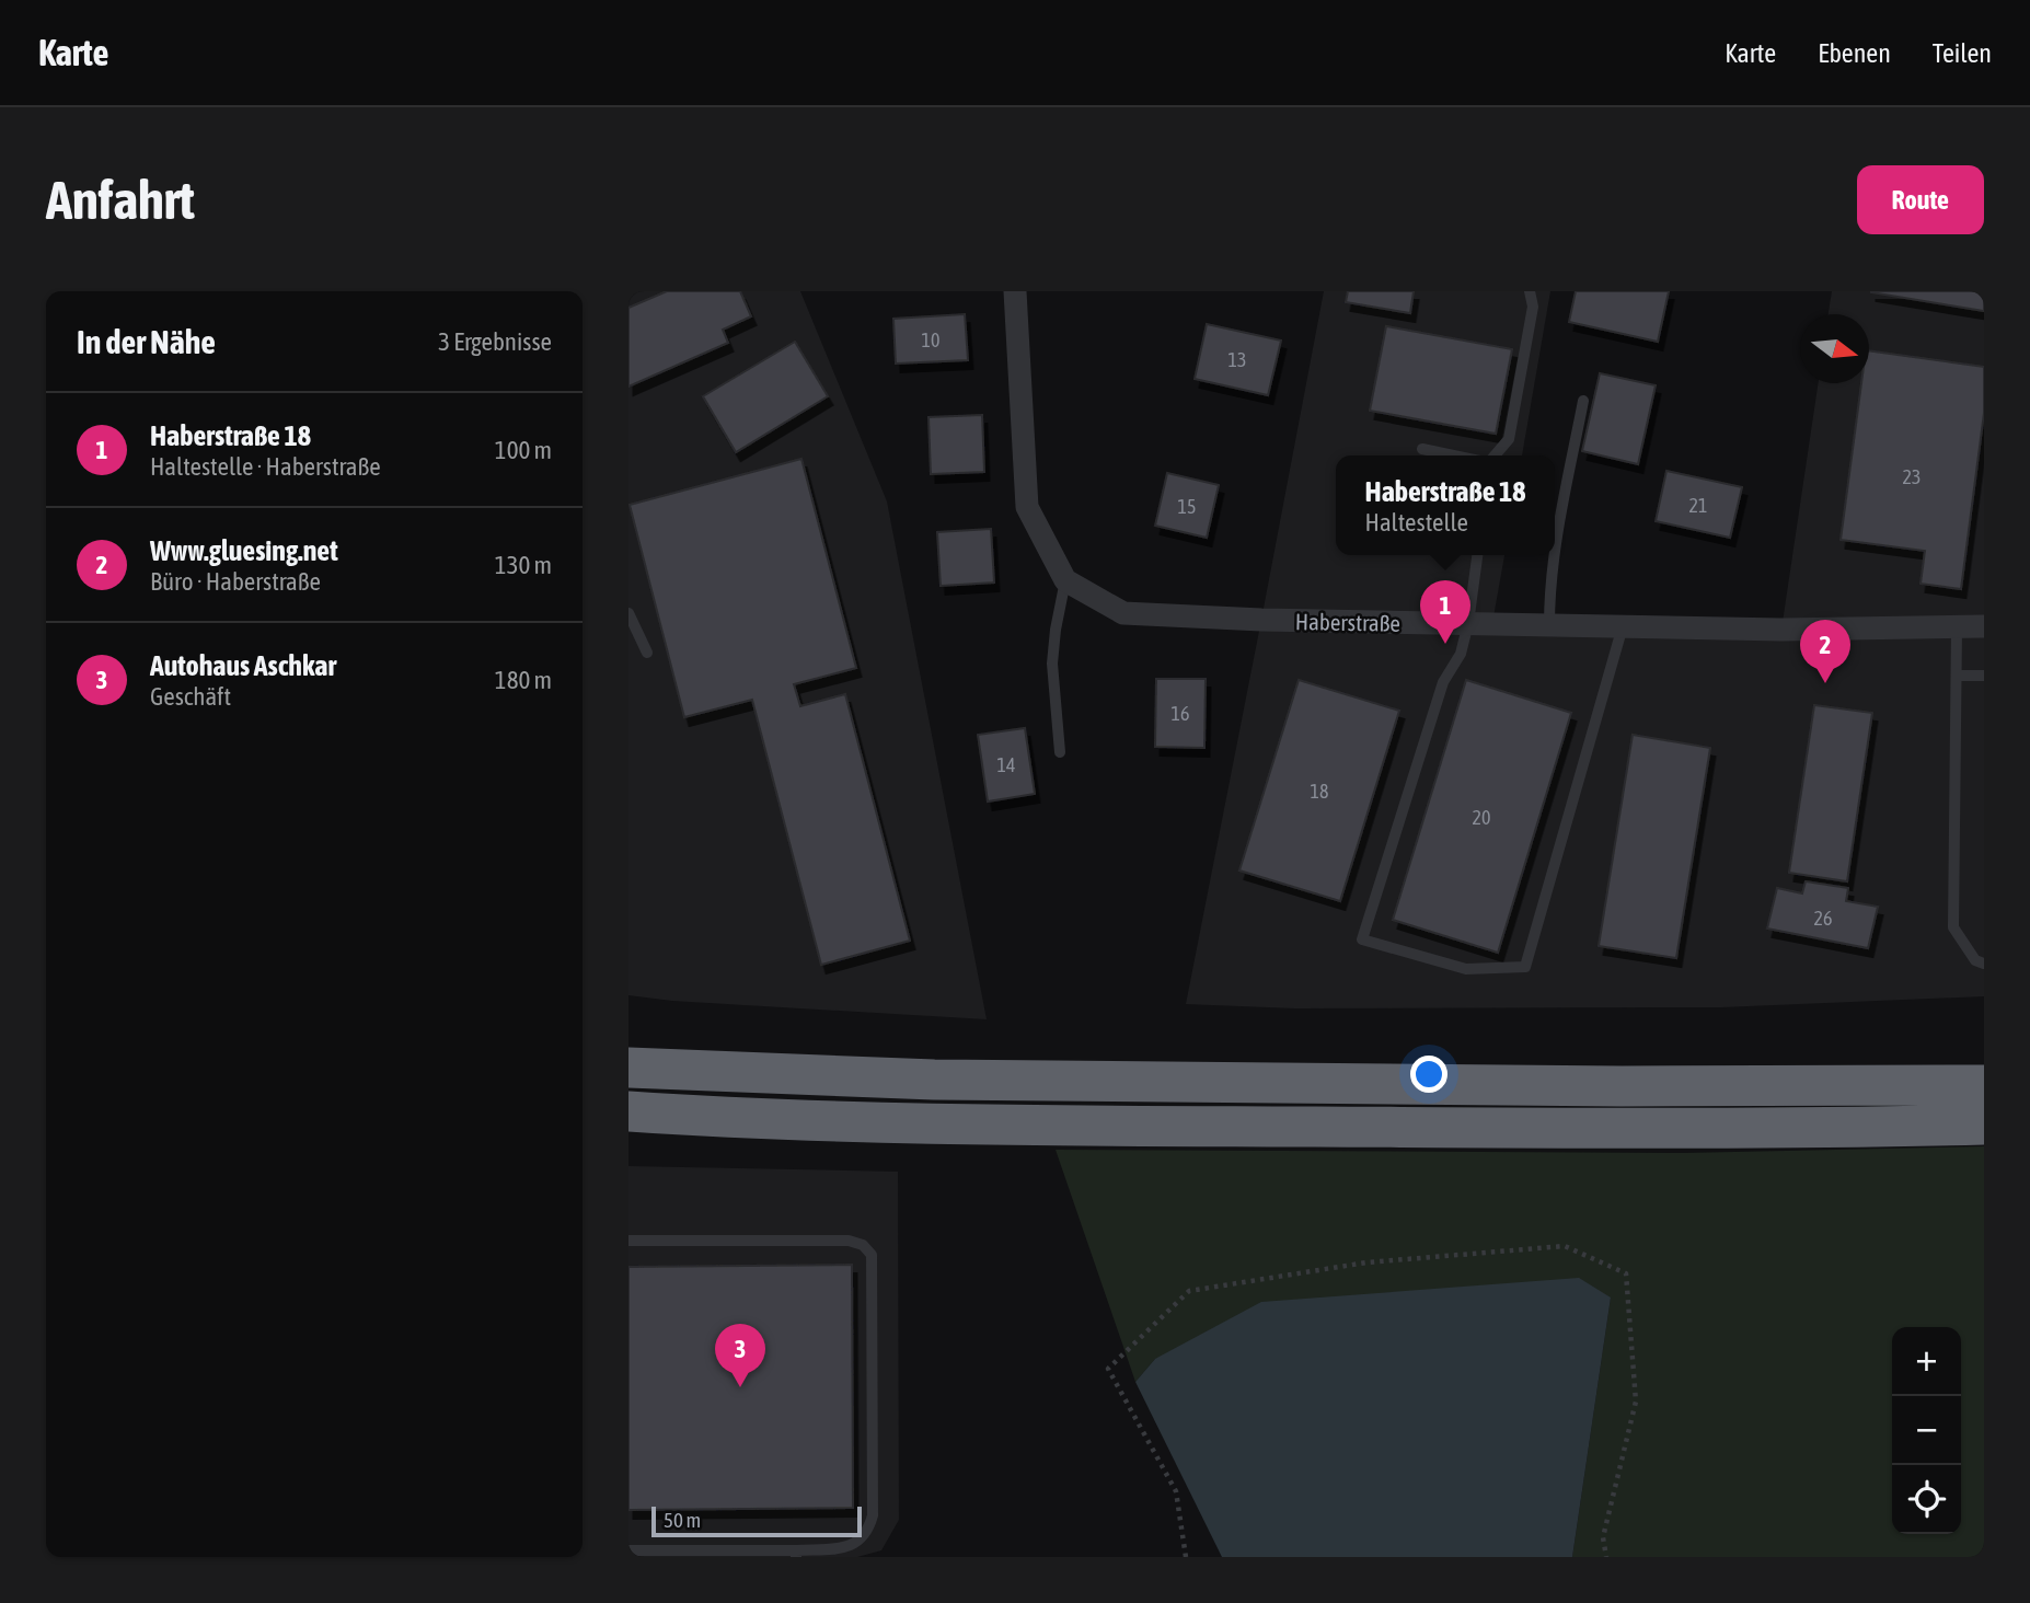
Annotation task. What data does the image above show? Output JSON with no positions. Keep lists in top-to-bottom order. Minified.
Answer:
{"streets":{"street":["Haberstraße"]},"house_numbers":["10","13","23","21","15","16","14","18","20","26"],"scale_bar":"50 m","north":"right","page":{"header":"Karte","nav":["Karte","Ebenen","Teilen"],"buttons":"Route","title":"Anfahrt","heading":["In der Nähe","3 Ergebnisse"],"list":[{"mark":"1","name":"Haberstraße 18","note":"Haltestelle · Haberstraße","value":"100 m"},{"mark":"2","name":"Www.gluesing.net","note":"Büro · Haberstraße","value":"130 m"},{"mark":"3","name":"Autohaus Aschkar","note":"Geschäft","value":"180 m"}],"popup":["Haberstraße 18","Haltestelle"],"pins":["1","2","3"],"map_buttons":["+","−"],"scale":"50 m"}}
